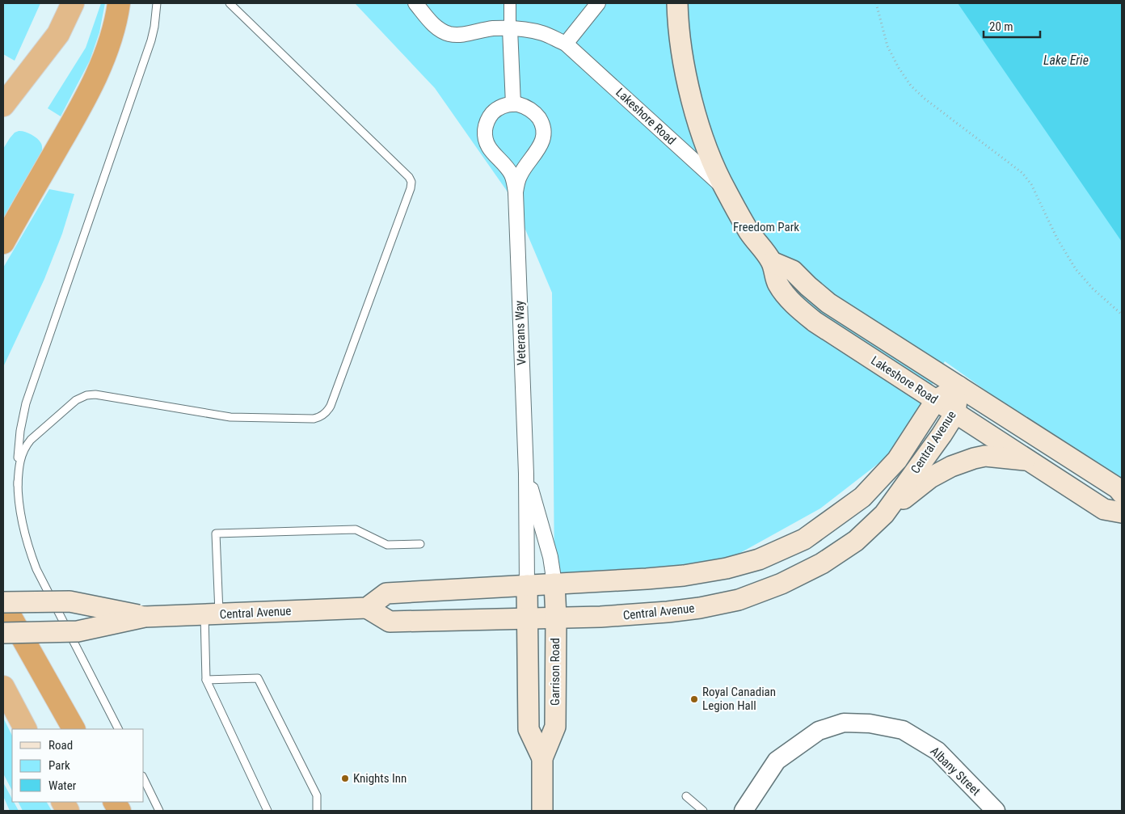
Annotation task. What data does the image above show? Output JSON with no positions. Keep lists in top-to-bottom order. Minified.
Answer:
{"streets":{"main road":["Lakeshore Road","Central Avenue","Garrison Road"],"street":["Veterans Way","Albany Street"]},"crossings":[["Lakeshore Road","Central Avenue"],["Veterans Way","Central Avenue"],["Veterans Way","Garrison Road"],["Central Avenue","Garrison Road"]],"water":["Lake Erie"],"parks":["Freedom Park"],"places":["Royal Canadian Legion Hall","Knights Inn"],"legend":["Road","Park","Water"],"scale_bar":"20 m"}
